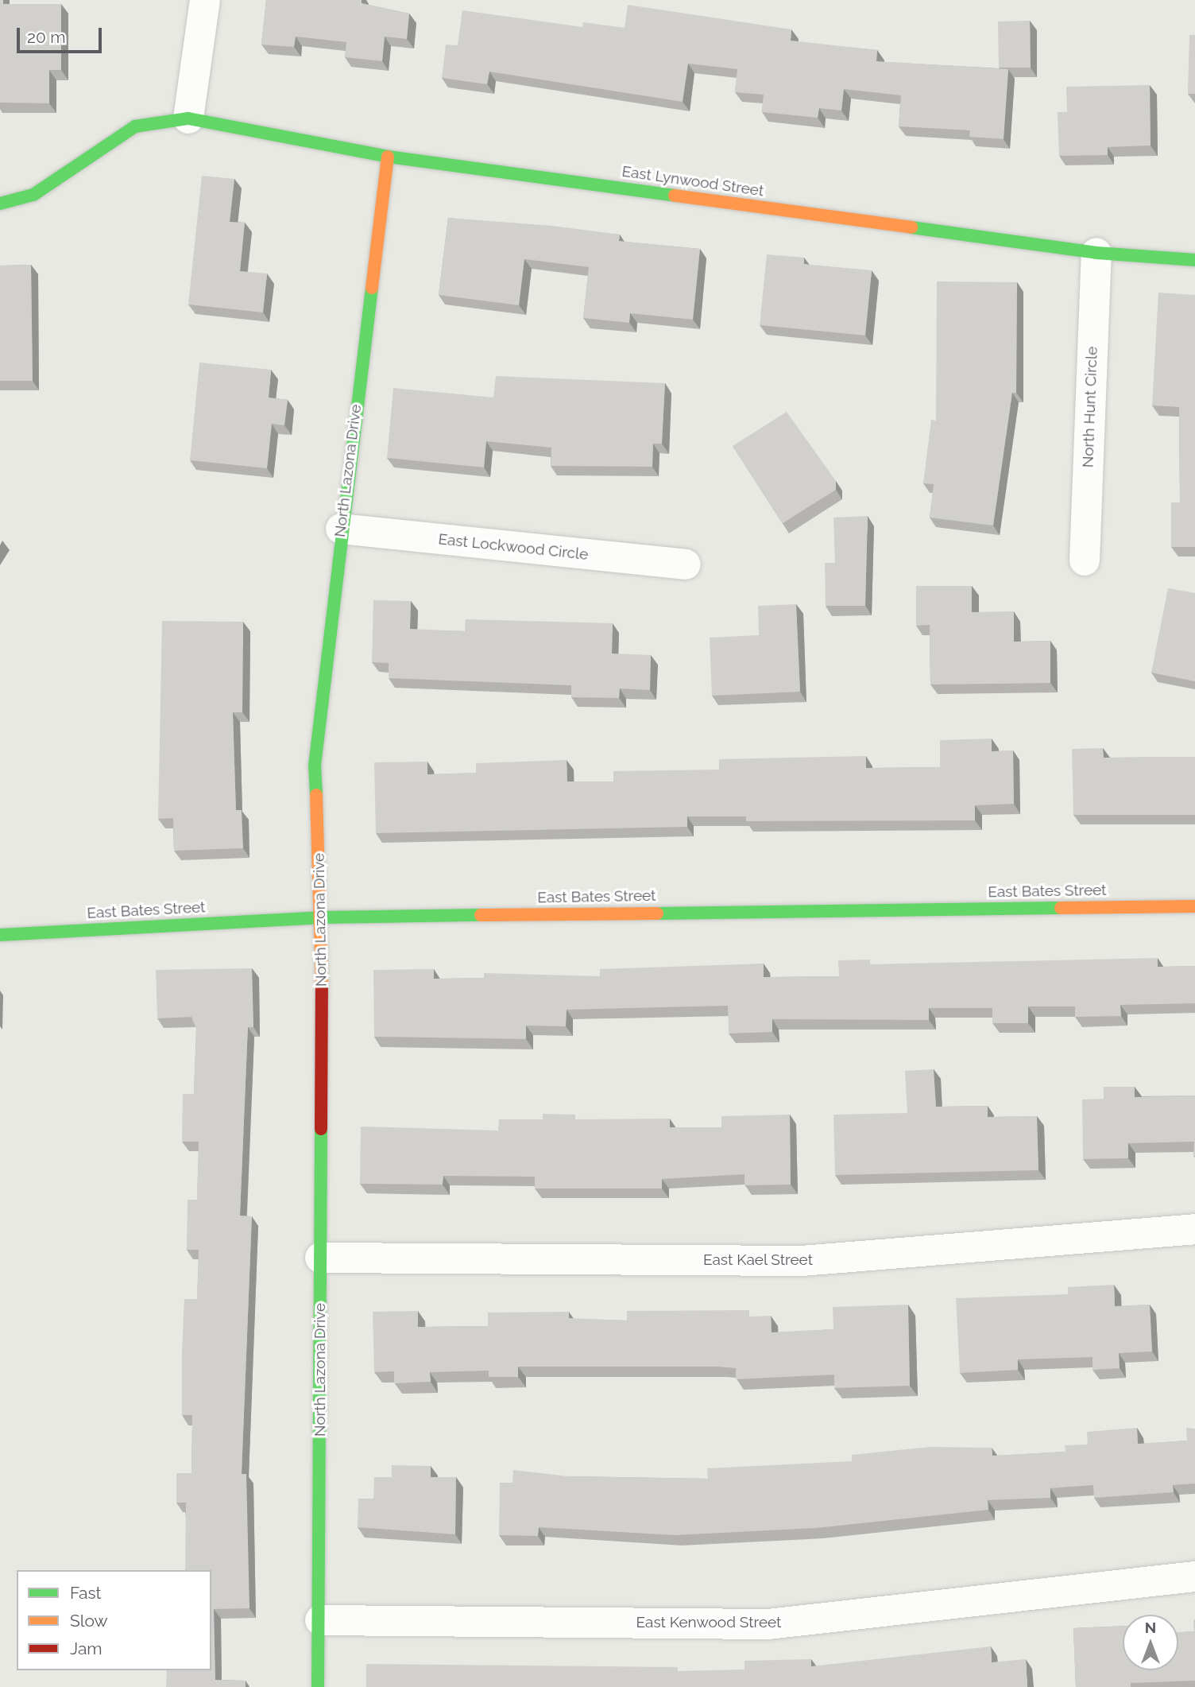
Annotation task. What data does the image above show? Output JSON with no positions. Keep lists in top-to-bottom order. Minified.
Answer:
{"streets":{"street":["East Lynwood Street","North Hunt Circle","North Lazona Drive","East Lockwood Circle","East Bates Street","East Kael Street","East Kenwood Street"]},"crossings":[["East Lynwood Street","North Hunt Circle"],["East Lynwood Street","North Lazona Drive"],["North Lazona Drive","East Lockwood Circle"],["North Lazona Drive","East Bates Street"],["North Lazona Drive","East Kael Street"],["North Lazona Drive","East Kenwood Street"]],"legend":["Fast","Slow","Jam"],"scale_bar":"20 m","north":"top"}
